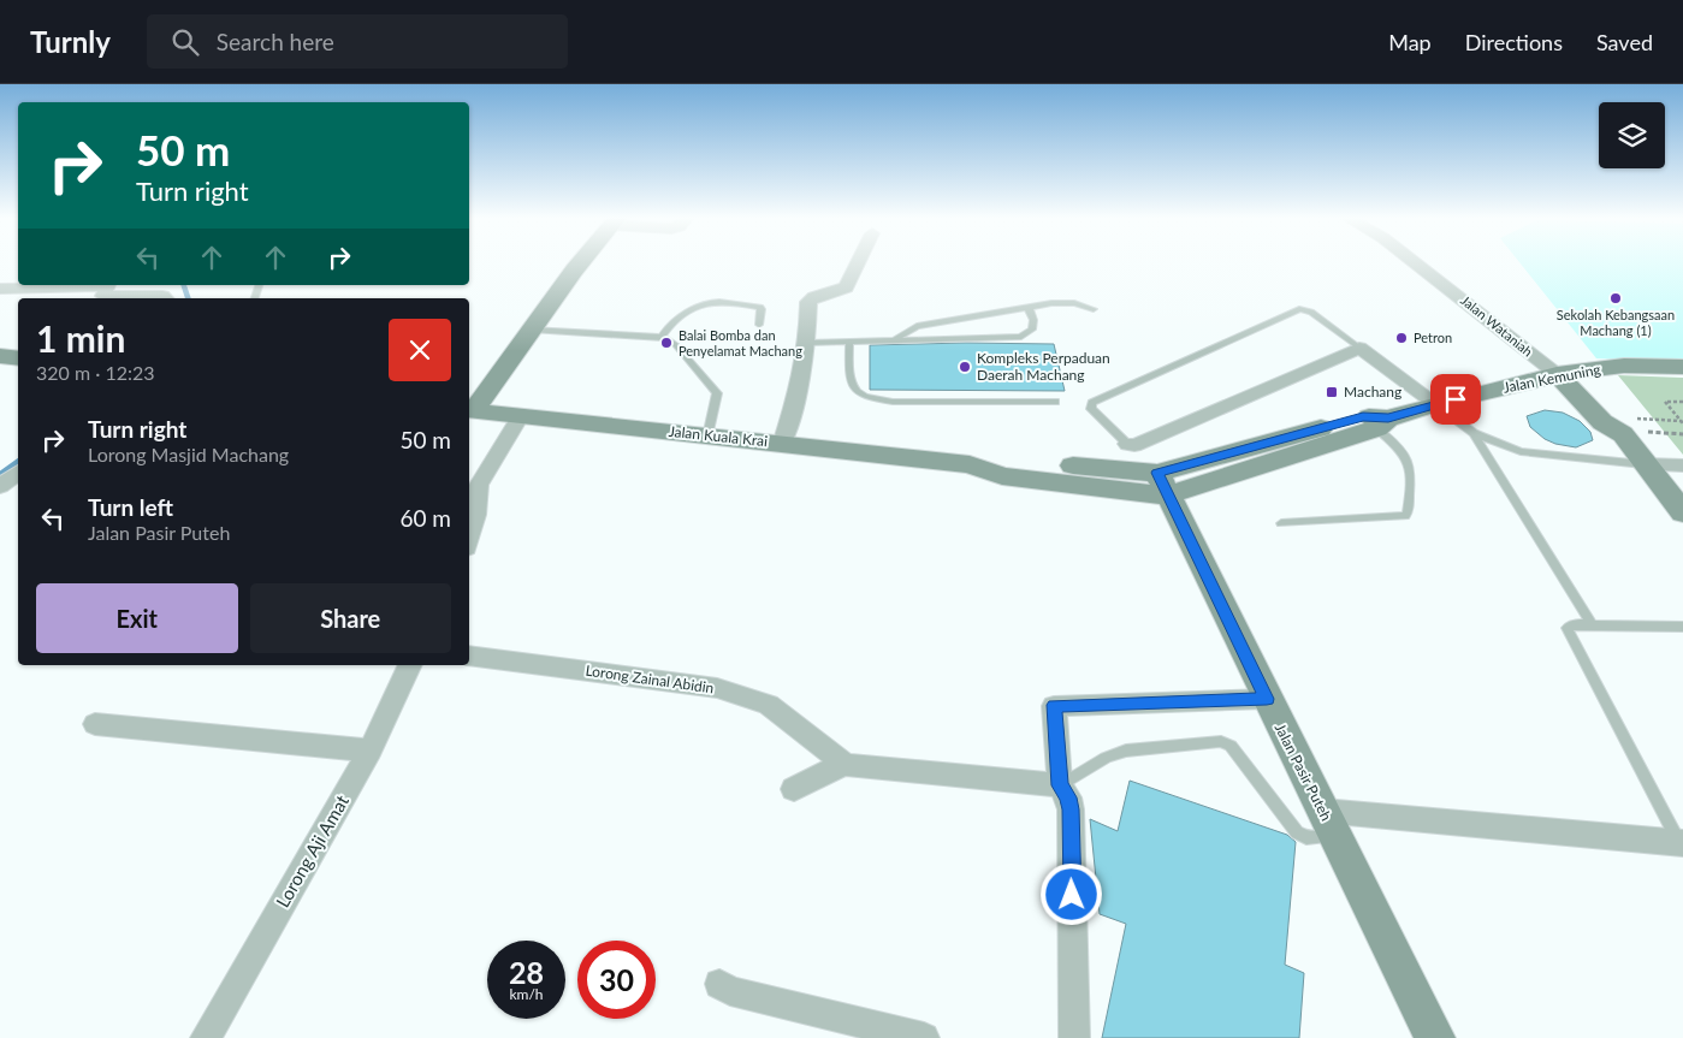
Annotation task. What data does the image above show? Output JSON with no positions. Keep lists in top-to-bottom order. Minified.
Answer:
{"streets":{"main road":["Jalan Kemuning","Jalan Kuala Krai","Jalan Pasir Puteh"],"street":["Jalan Wataniah","Lorong Zainal Abidin","Lorong Aji Amat"]},"crossings":[["Jalan Wataniah","Jalan Kemuning"],["Jalan Kemuning","Jalan Kuala Krai"],["Jalan Kemuning","Jalan Pasir Puteh"],["Jalan Kuala Krai","Jalan Pasir Puteh"]],"places":{"other":["Sekolah Kebangsaan Machang (1)","Petron","Balai Bomba dan Penyelamat Machang","Kompleks Perpaduan Daerah Machang"],"transit":["Machang"]},"page":{"header":"Turnly","search":"Search here","nav":["Map","Directions","Saved"],"turn":["50 m","Turn right"],"heading":["1 min","320 m · 12:23"],"list":[{"name":"Turn right","note":"Lorong Masjid Machang","value":"50 m"},{"name":"Turn left","note":"Jalan Pasir Puteh","value":"60 m"}],"buttons":["Exit","Share"],"speed":"28 km/h","limit":"30"}}
